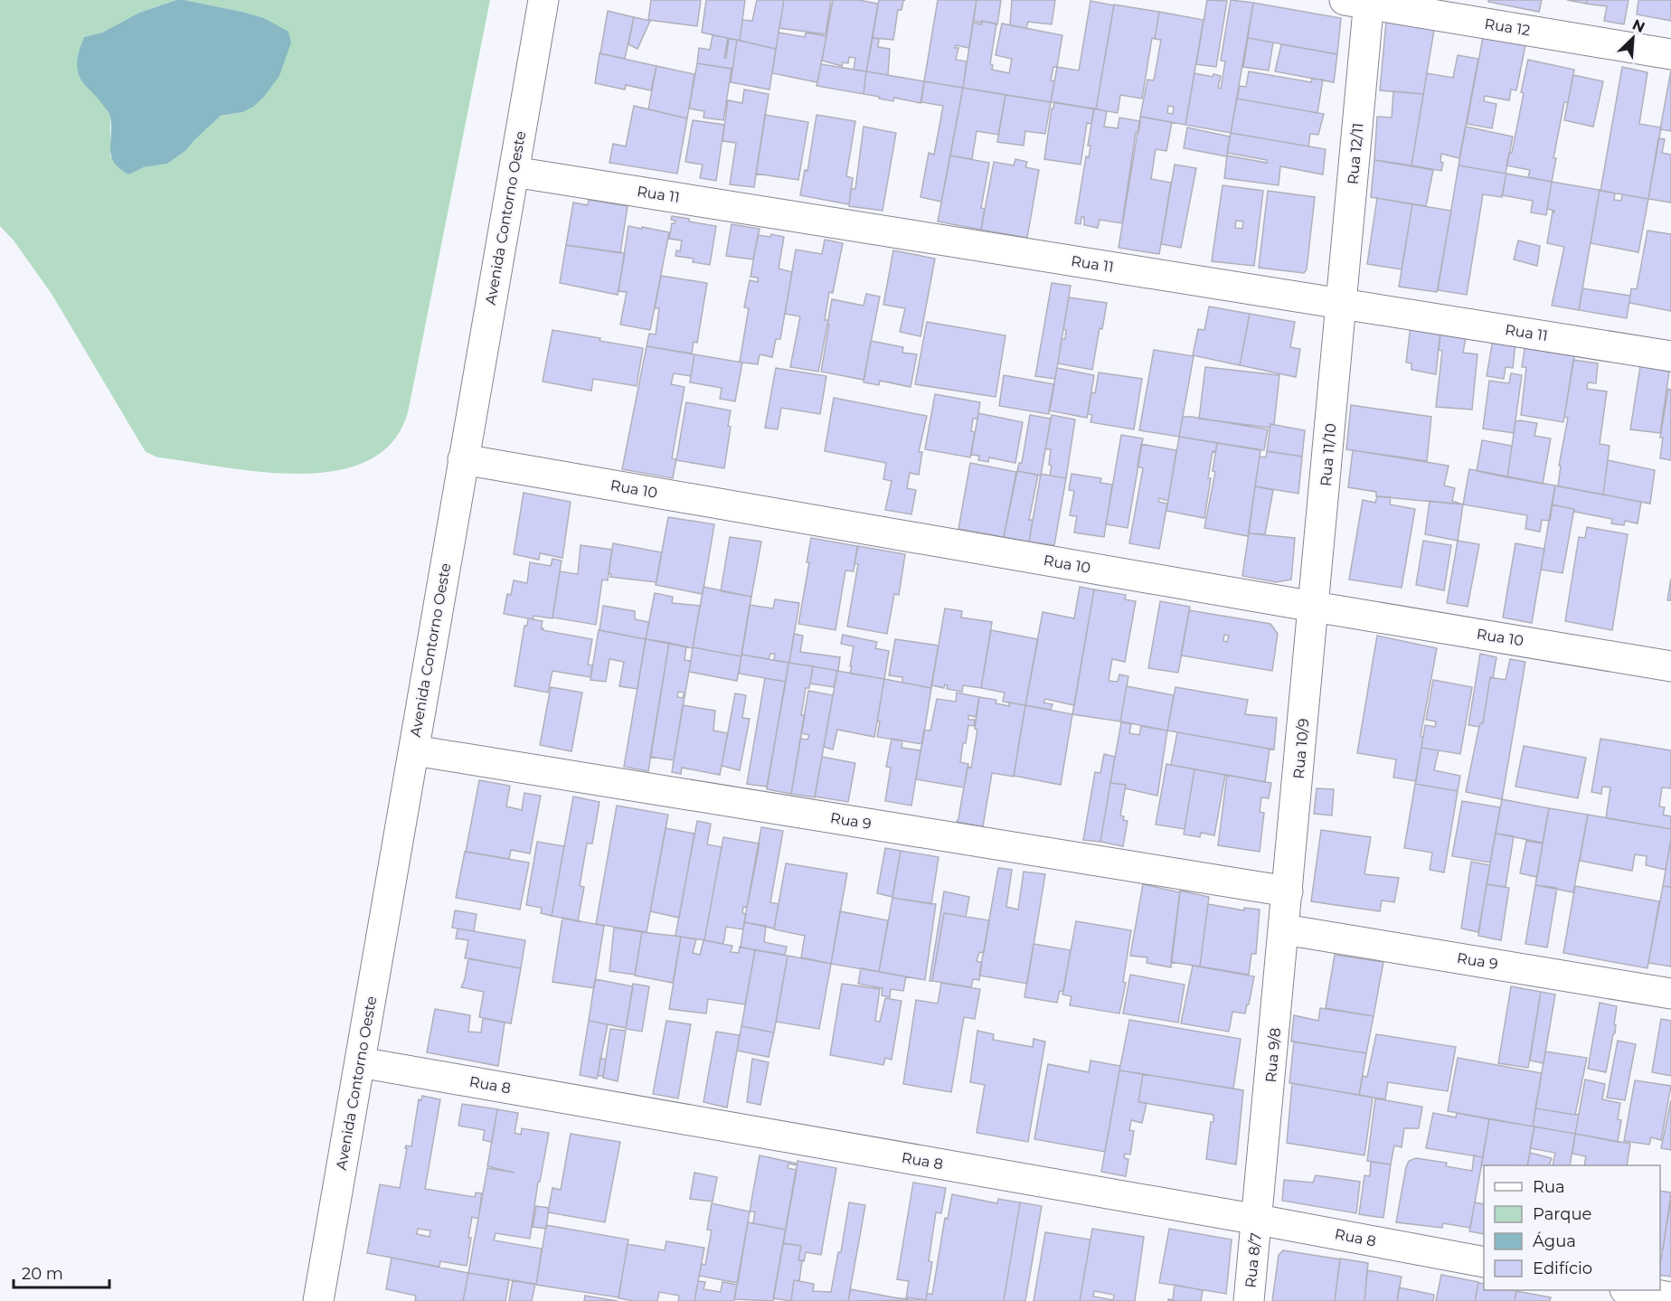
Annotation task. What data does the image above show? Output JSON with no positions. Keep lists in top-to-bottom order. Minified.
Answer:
{"streets":{"street":["Rua 12","Rua 12/11","Rua 11","Avenida Contorno Oeste","Rua 11/10","Rua 10","Rua 10/9","Rua 9","Rua 9/8","Rua 8","Rua 8/7"]},"crossings":[["Rua 12","Rua 12/11"],["Rua 12/11","Rua 11"],["Rua 12/11","Rua 11/10"],["Rua 11","Avenida Contorno Oeste"],["Rua 11","Rua 11/10"],["Avenida Contorno Oeste","Rua 10"],["Avenida Contorno Oeste","Rua 9"],["Avenida Contorno Oeste","Rua 8"],["Rua 11/10","Rua 10"],["Rua 11/10","Rua 10/9"],["Rua 10","Rua 10/9"],["Rua 10/9","Rua 9"],["Rua 10/9","Rua 9/8"],["Rua 9","Rua 9/8"],["Rua 9/8","Rua 8"],["Rua 9/8","Rua 8/7"],["Rua 8","Rua 8/7"]],"legend":["Rua","Parque","Água","Edifício"],"scale_bar":"20 m","north":"top right"}
